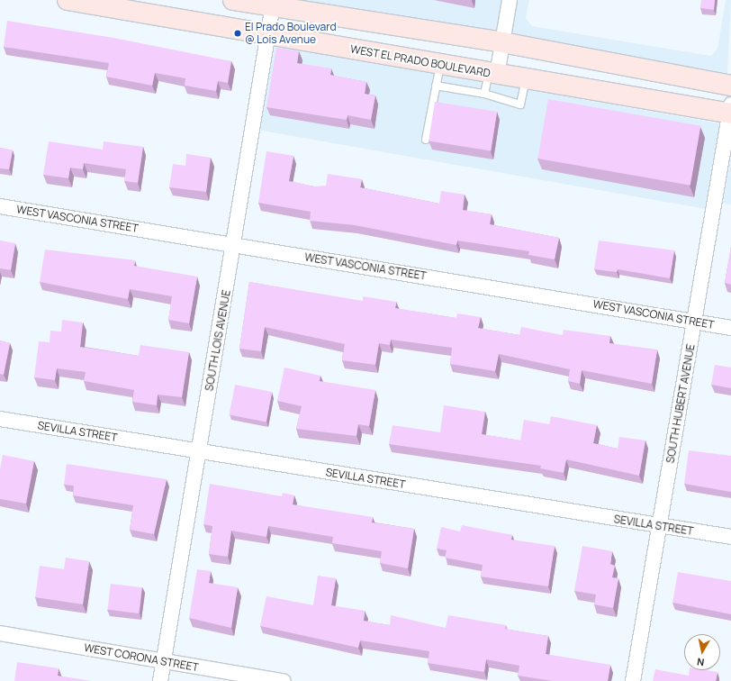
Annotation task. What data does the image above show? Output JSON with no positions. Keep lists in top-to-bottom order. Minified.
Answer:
{"streets":{"street":["WEST EL PRADO BOULEVARD","WEST VASCONIA STREET","SOUTH LOIS AVENUE","SOUTH HUBERT AVENUE","SEVILLA STREET","WEST CORONA STREET"]},"crossings":[["WEST EL PRADO BOULEVARD","SOUTH LOIS AVENUE"],["WEST EL PRADO BOULEVARD","SOUTH HUBERT AVENUE"],["WEST VASCONIA STREET","SOUTH LOIS AVENUE"],["WEST VASCONIA STREET","SOUTH HUBERT AVENUE"],["SOUTH LOIS AVENUE","SEVILLA STREET"],["SOUTH LOIS AVENUE","WEST CORONA STREET"],["SOUTH HUBERT AVENUE","SEVILLA STREET"]],"places":["El Prado Boulevard @ Lois Avenue"],"north":"bottom"}
